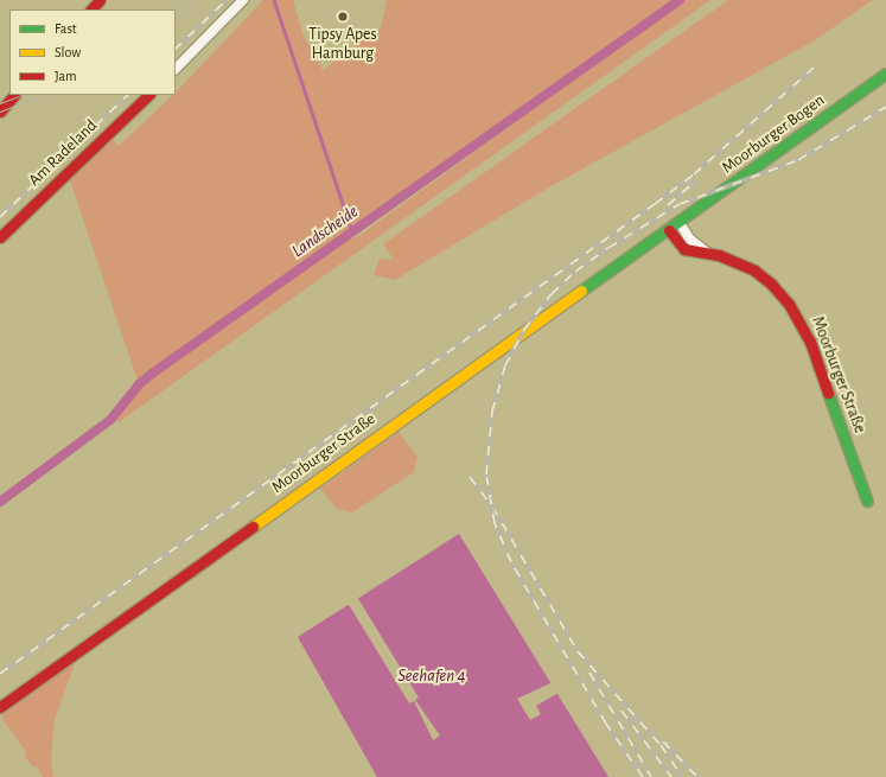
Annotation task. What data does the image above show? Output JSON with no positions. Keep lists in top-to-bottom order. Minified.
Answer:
{"streets":{"main road":["Moorburger Bogen","Am Radeland","Moorburger Straße"]},"crossings":[["Moorburger Bogen","Moorburger Straße"]],"water":["Landscheide","Seehafen 4"],"places":["Tipsy Apes Hamburg"],"legend":["Fast","Slow","Jam"]}
